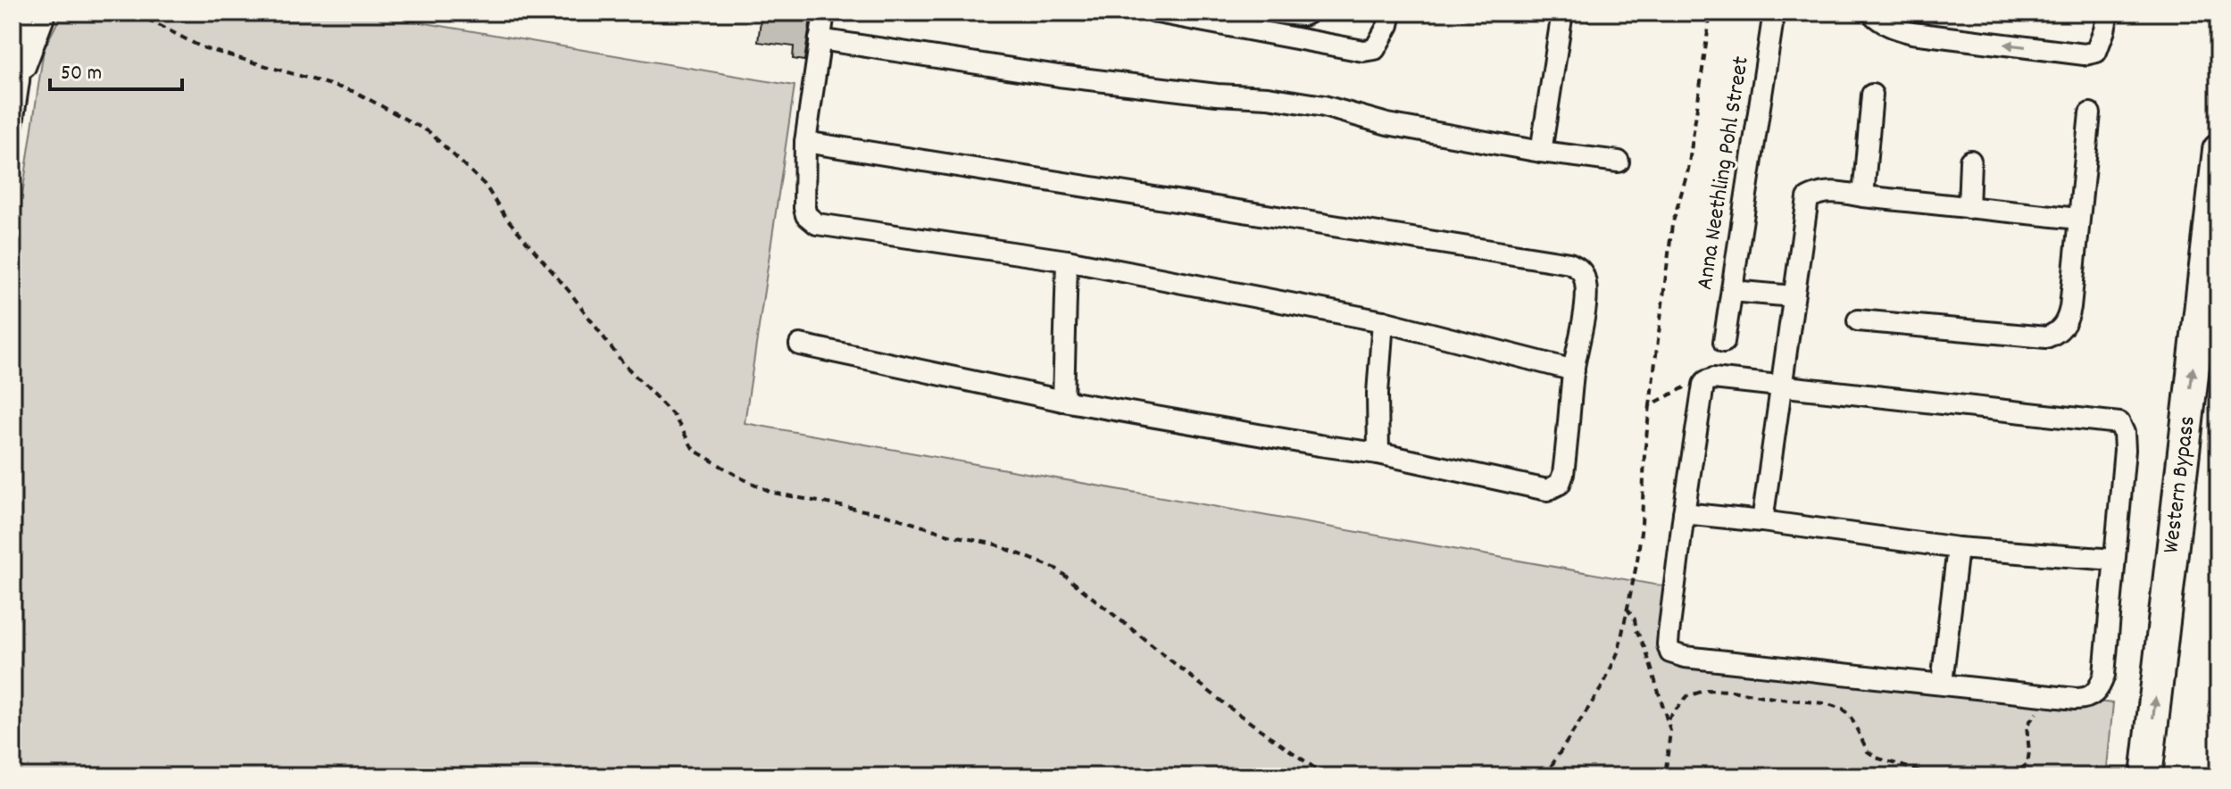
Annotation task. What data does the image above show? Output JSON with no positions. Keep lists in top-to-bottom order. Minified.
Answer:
{"streets":{"highway":["Western Bypass"],"street":["Anna Neethling Pohl Street"]},"one_way":["Western Bypass"],"scale_bar":"50 m"}
